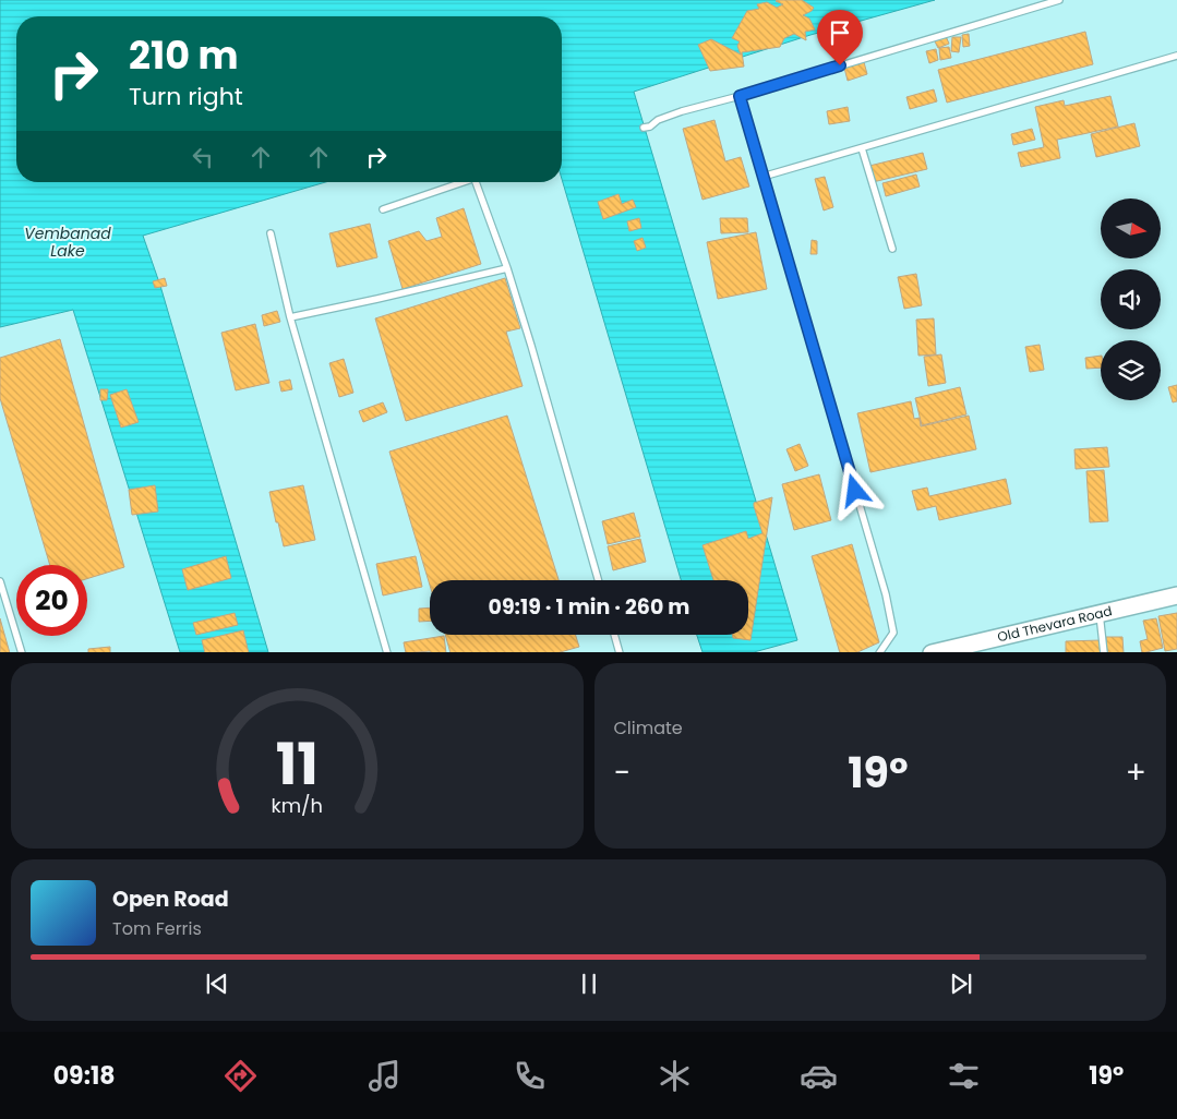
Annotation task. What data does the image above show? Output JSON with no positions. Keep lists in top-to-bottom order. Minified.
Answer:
{"streets":{"street":["Old Thevara Road"]},"water":["Vembanad Lake"],"north":"right","page":{"turn":["210 m","Turn right"],"limit":"20","trip":"09:19 · 1 min · 260 m","tile":"Climate","heat":["−","19°","+"],"song":["Open Road","Tom Ferris"],"tabs":["09:18","19°"],"gauge":["11","km/h"]}}
